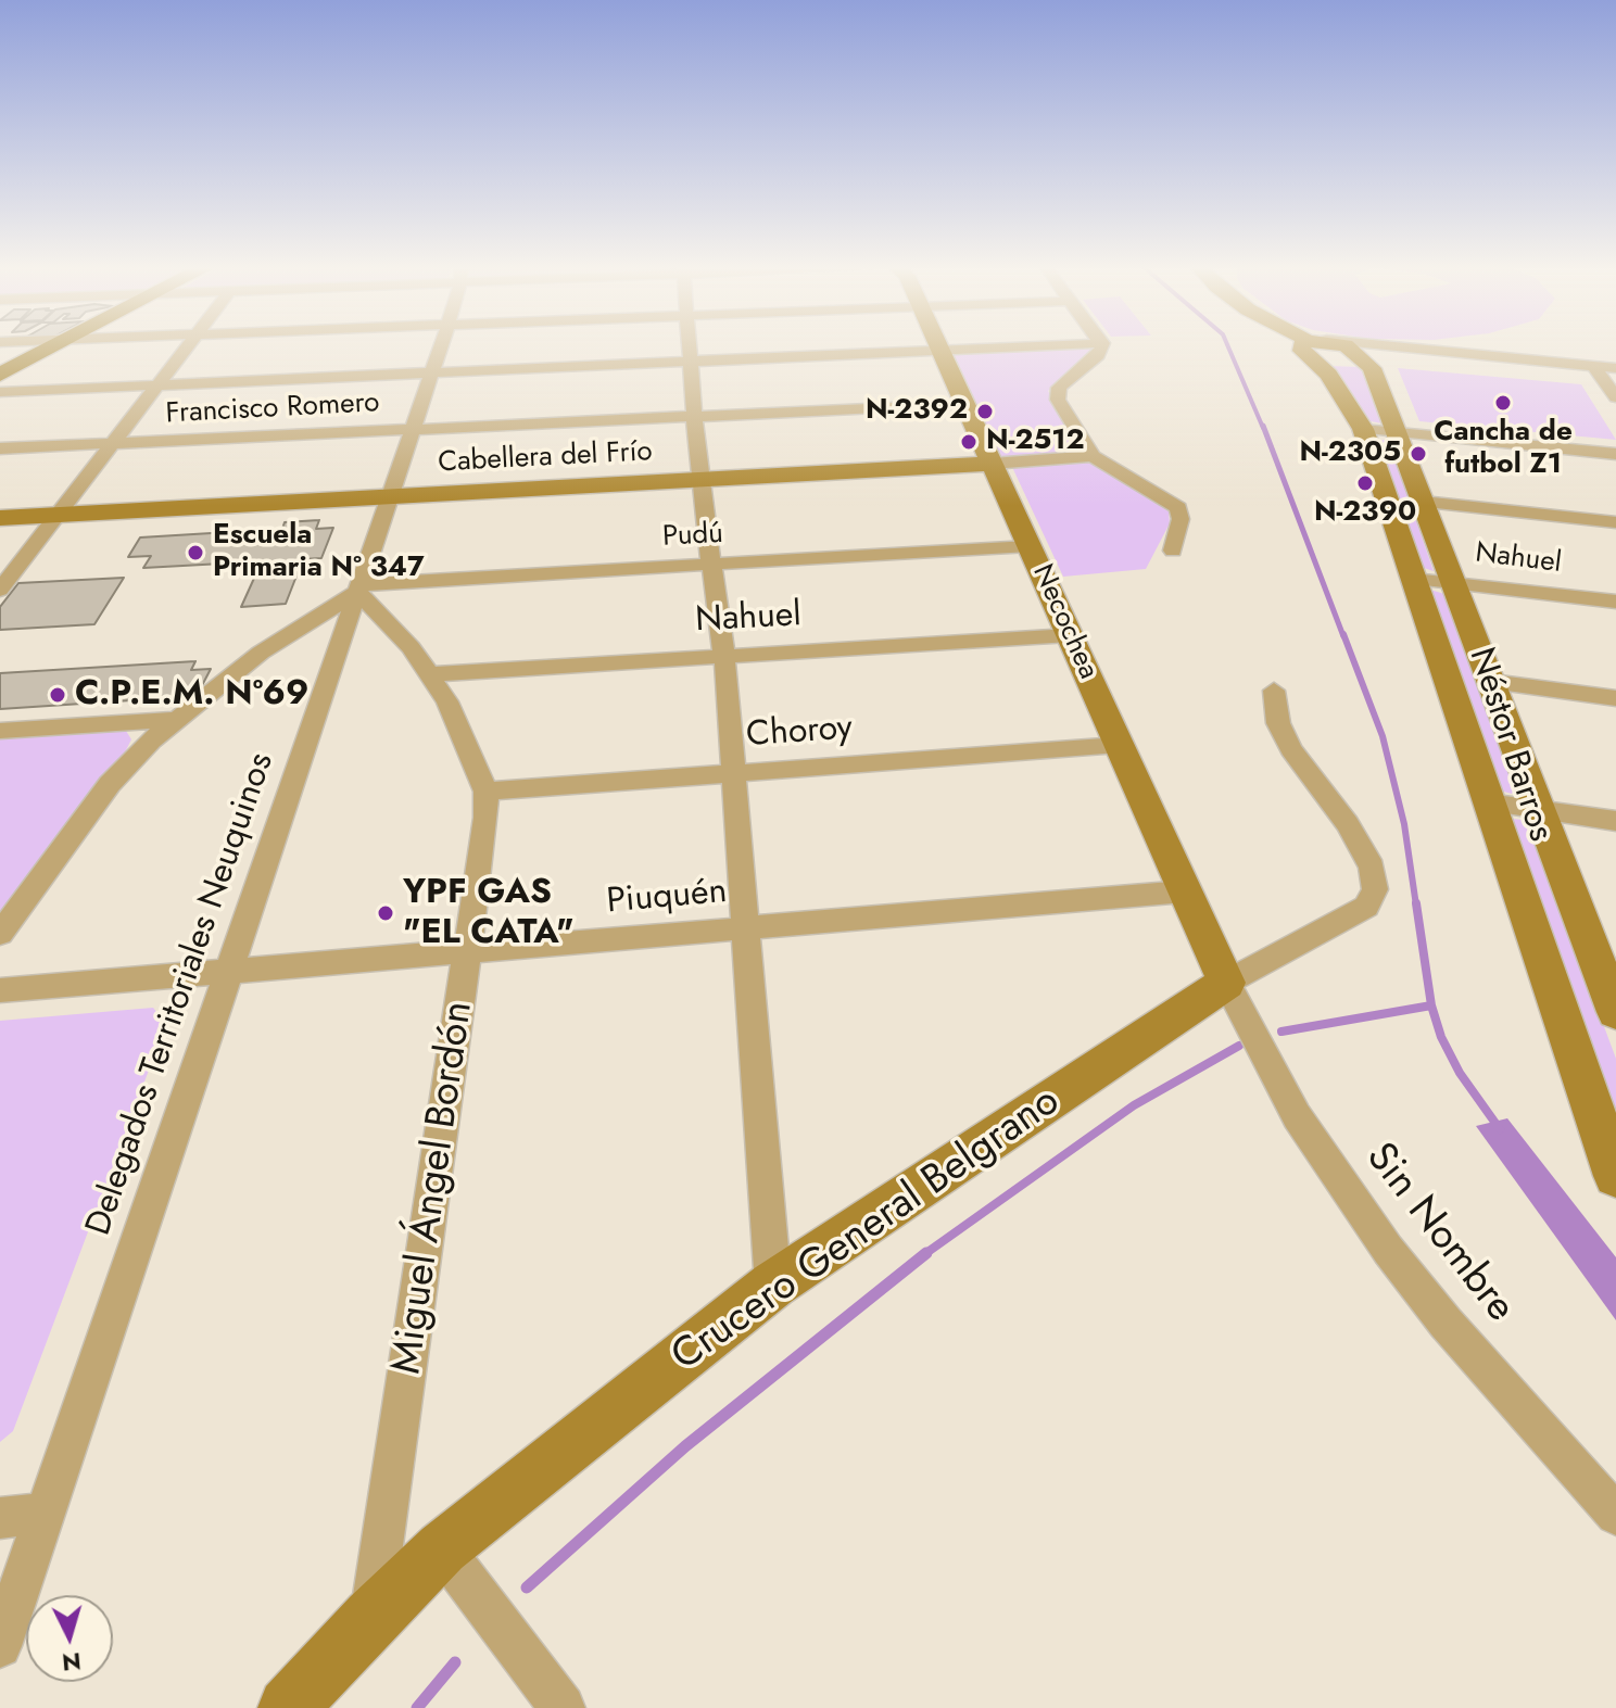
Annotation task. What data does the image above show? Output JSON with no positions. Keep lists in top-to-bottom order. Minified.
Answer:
{"streets":{"street":["Francisco Romero","Cabellera del Frío","Pudú","Nahuel","Necochea","Choroy","Néstor Barros","Piuquén","Delegados Territoriales Neuquinos","Miguel Ángel Bordón","Crucero General Belgrano","Sin Nombre"]},"crossings":[["Francisco Romero","Necochea"],["Francisco Romero","Delegados Territoriales Neuquinos"],["Cabellera del Frío","Necochea"],["Cabellera del Frío","Delegados Territoriales Neuquinos"],["Pudú","Necochea"],["Pudú","Delegados Territoriales Neuquinos"],["Pudú","Miguel Ángel Bordón"],["Nahuel","Necochea"],["Nahuel","Néstor Barros"],["Nahuel","Miguel Ángel Bordón"],["Necochea","Choroy"],["Necochea","Piuquén"],["Necochea","Crucero General Belgrano"],["Necochea","Sin Nombre"],["Choroy","Miguel Ángel Bordón"],["Piuquén","Delegados Territoriales Neuquinos"],["Piuquén","Miguel Ángel Bordón"],["Delegados Territoriales Neuquinos","Miguel Ángel Bordón"],["Miguel Ángel Bordón","Crucero General Belgrano"],["Crucero General Belgrano","Sin Nombre"]],"places":["Cancha de futbol Z1","N-2392","N-2512","N-2305","N-2390","Escuela Primaria N° 347","C.P.E.M. Nº69","YPF GAS \"EL CATA\""],"north":"bottom"}
